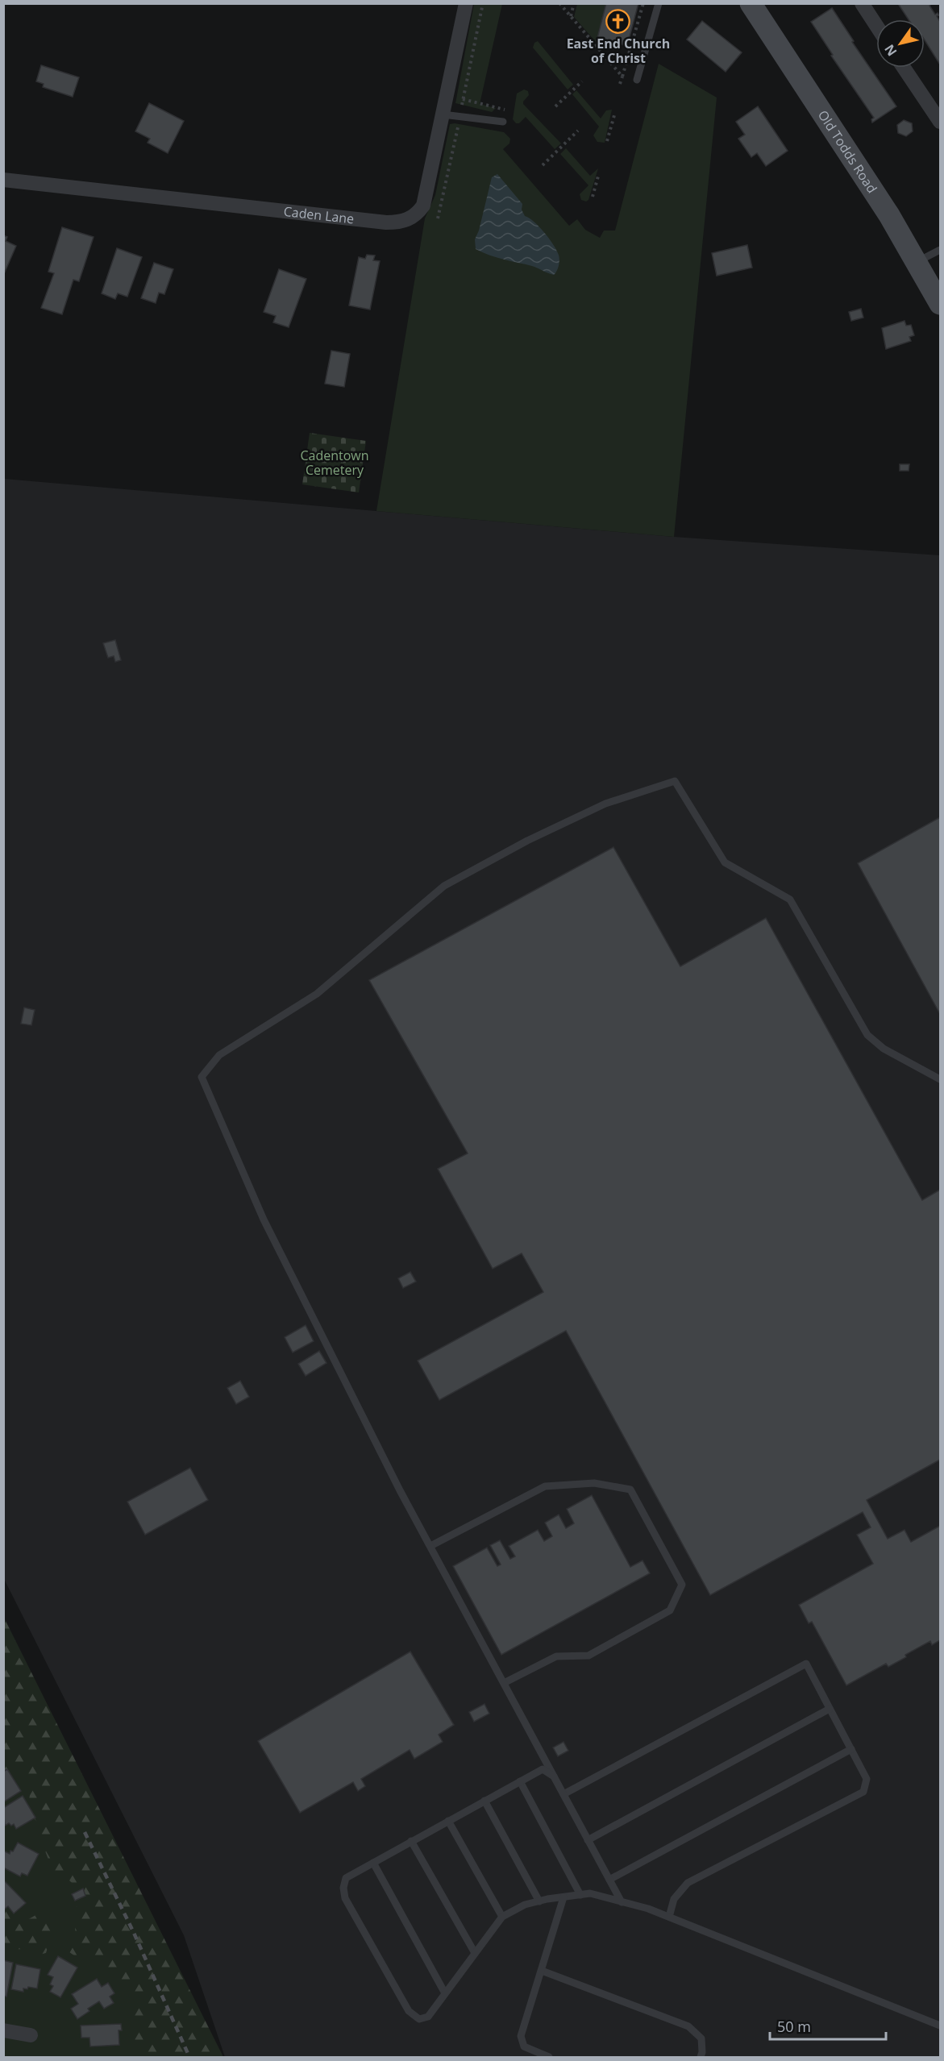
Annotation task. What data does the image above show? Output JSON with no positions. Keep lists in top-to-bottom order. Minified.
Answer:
{"streets":{"main road":["Old Todds Road"],"street":["Caden Lane"]},"parks":["Cadentown Cemetery"],"places":{"church":["East End Church of Christ"]},"scale_bar":"50 m","north":"bottom left"}
